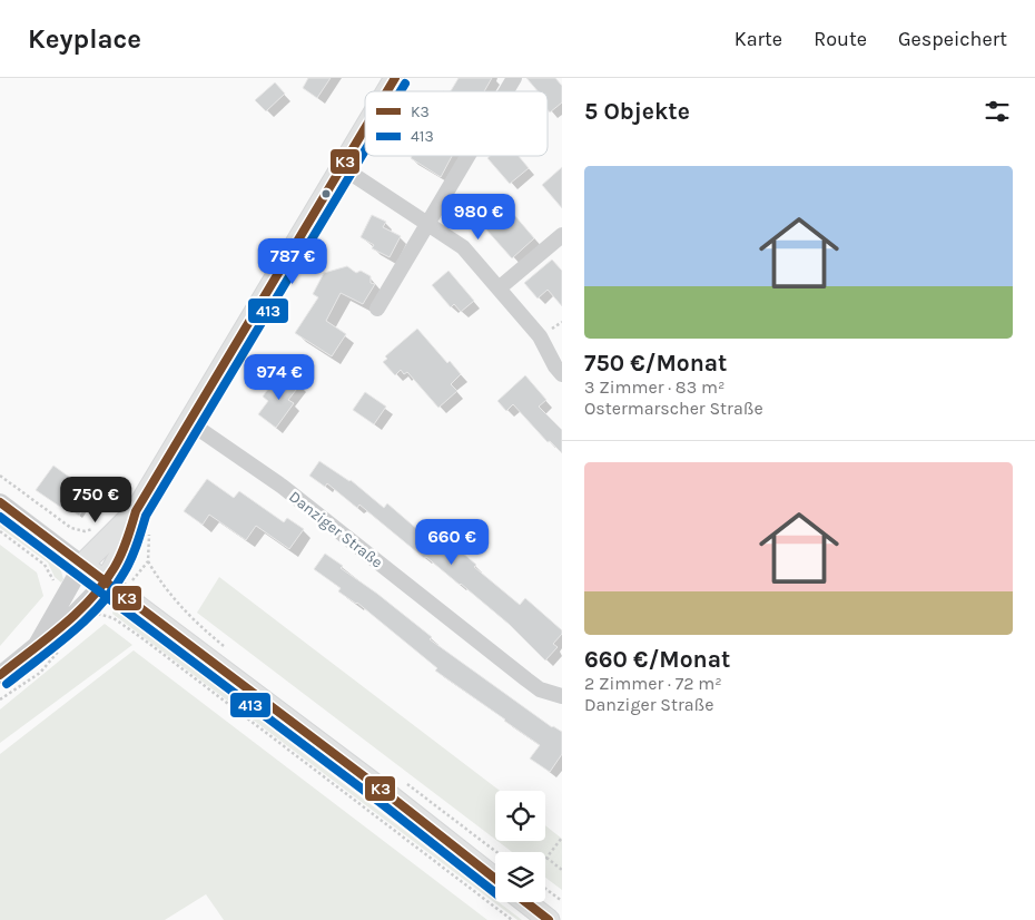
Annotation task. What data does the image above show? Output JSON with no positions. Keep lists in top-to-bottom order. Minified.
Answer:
{"streets":{"street":["Danziger Straße"]},"lines":["transit line K3","transit line 413"],"legend":["K3","413"],"page":{"header":"Keyplace","nav":["Karte","Route","Gespeichert"],"heading":"5 Objekte","list":[{"name":"750 €/Monat","note":"3 Zimmer · 83 m² · Ostermarscher Straße"},{"name":"660 €/Monat","note":"2 Zimmer · 72 m² · Danziger Straße"}],"price":["980 €","787 €","974 €","750 €","660 €"]}}
